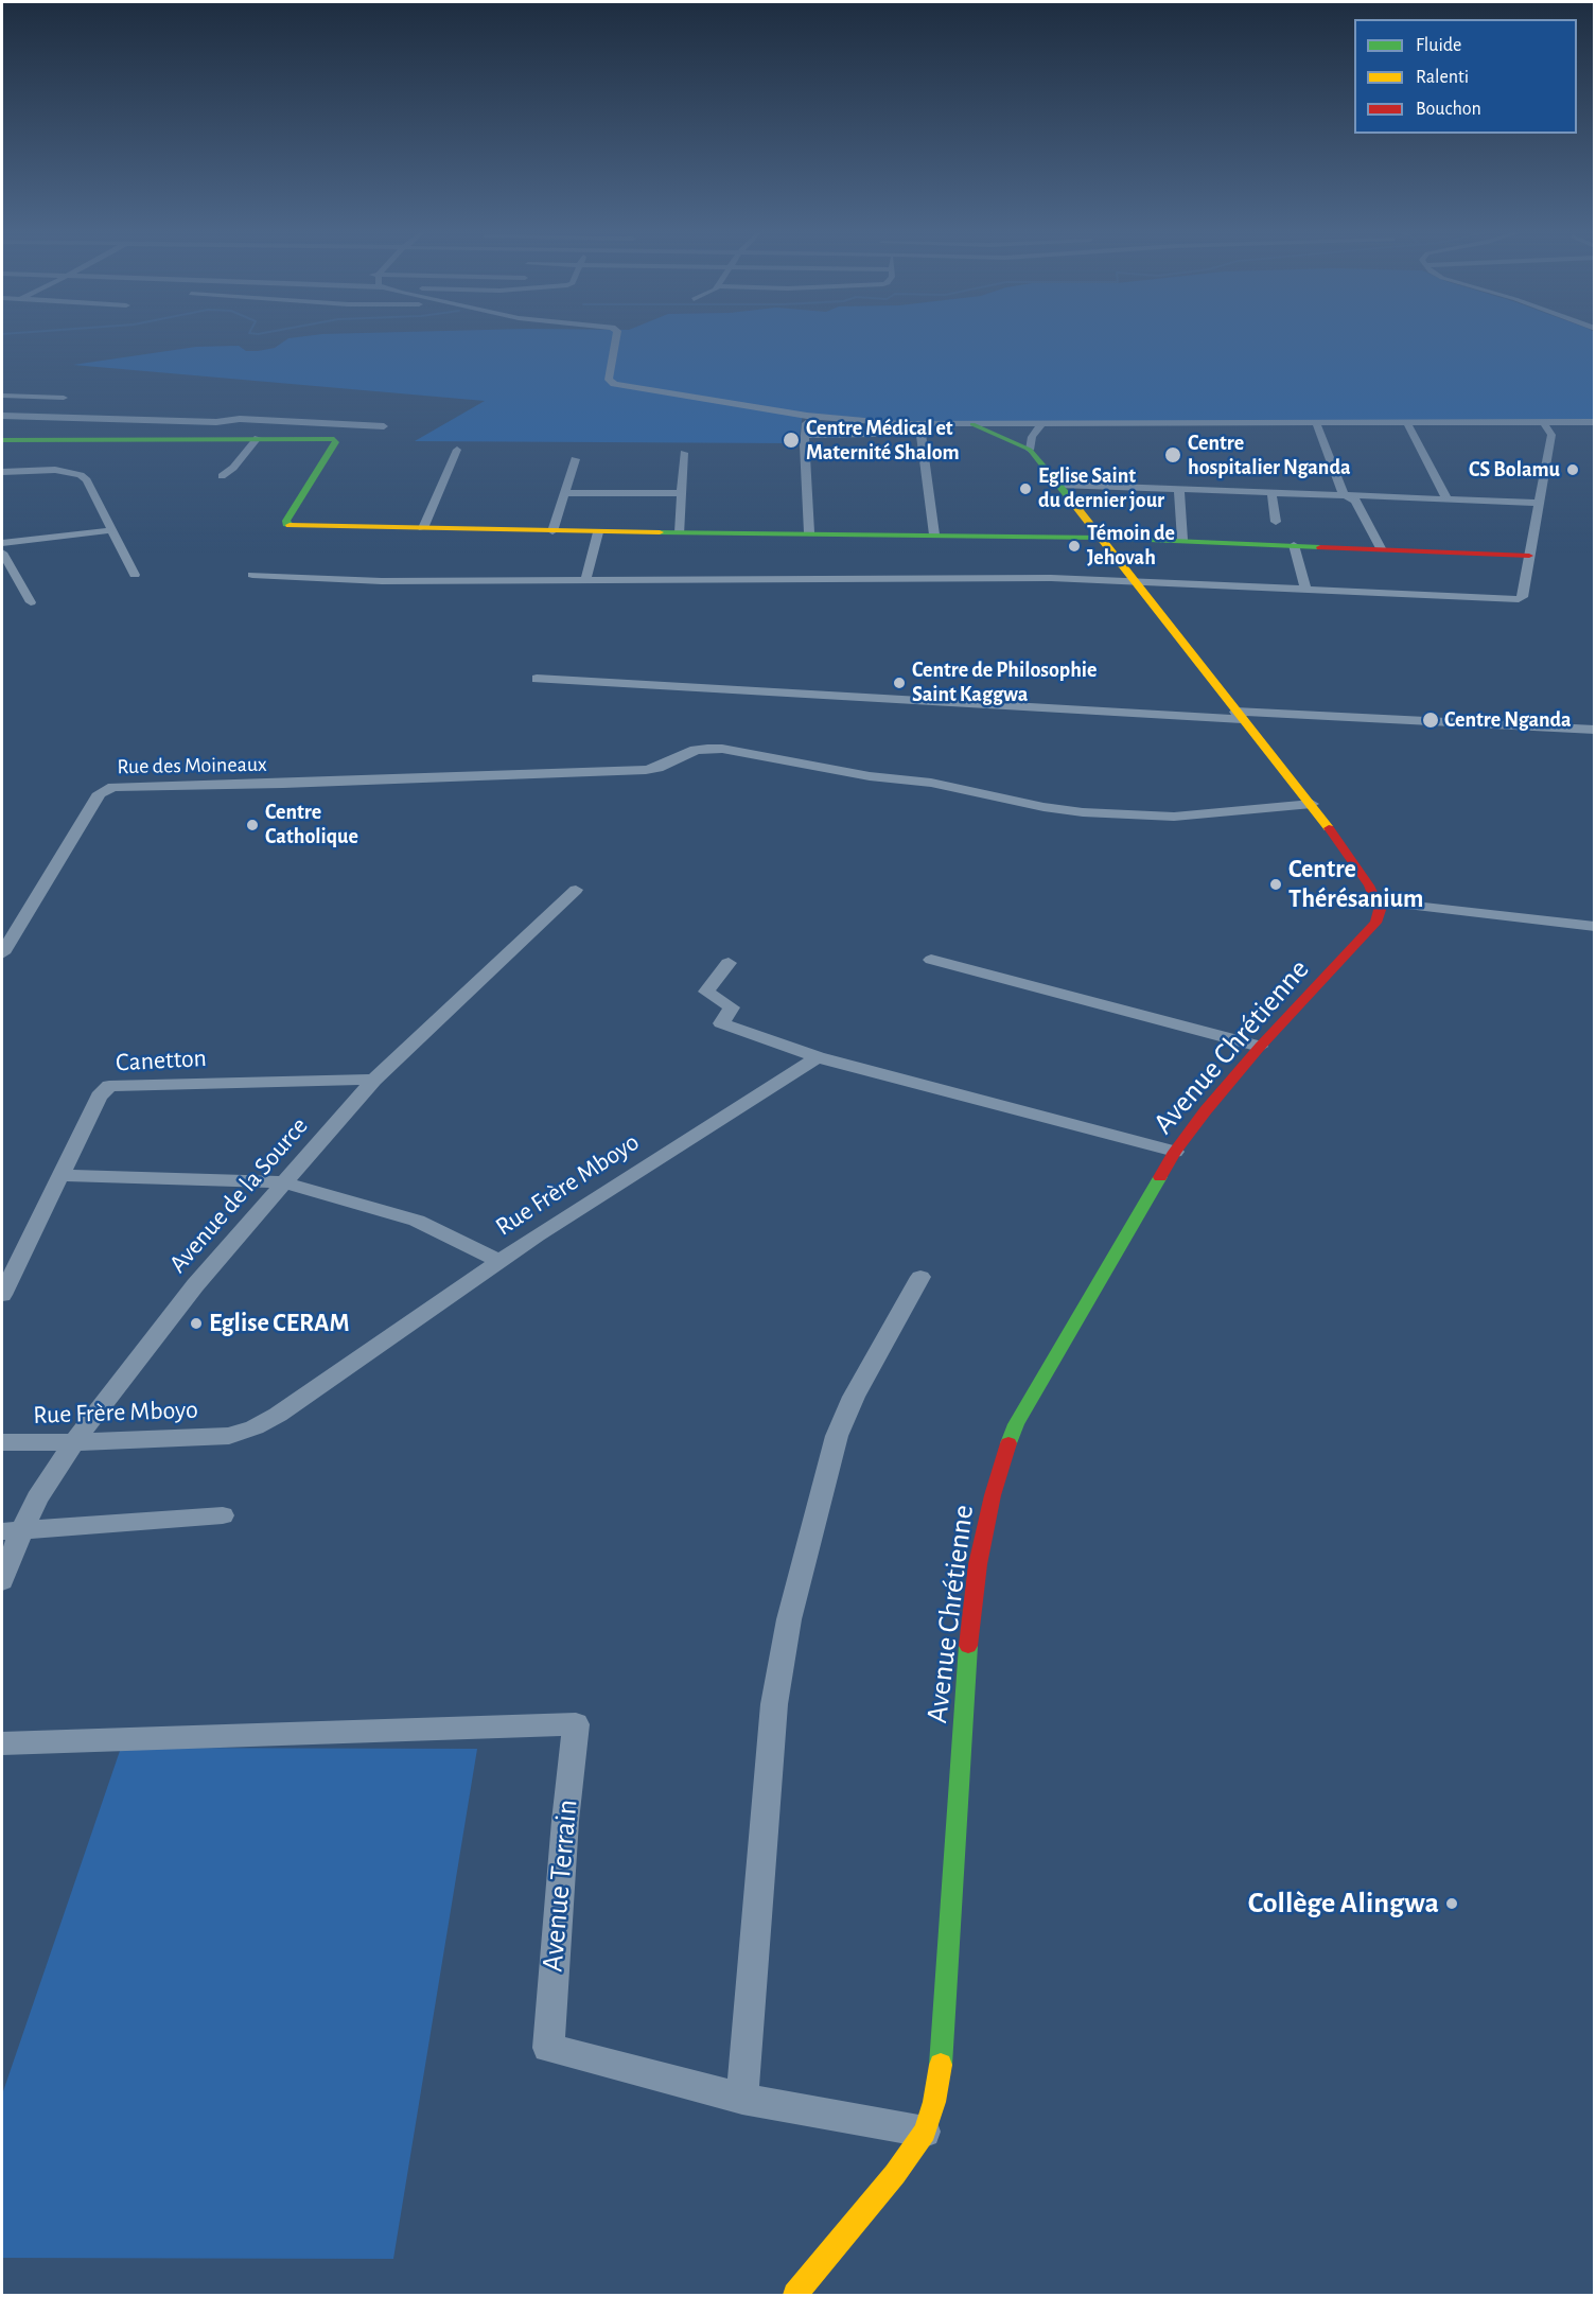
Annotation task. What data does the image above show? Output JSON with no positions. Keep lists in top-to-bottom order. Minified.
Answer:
{"streets":{"street":["Rue des Moineaux","Avenue Chrétienne","Canetton","Rue Frère Mboyo","Avenue de la Source","Avenue Terrain"]},"crossings":[["Canetton","Avenue de la Source"],["Rue Frère Mboyo","Avenue de la Source"]],"places":["Centre Médical et Maternité Shalom","Centre hospitalier Nganda","CS Bolamu","Eglise Saint du dernier jour","Témoin de Jehovah","Centre de Philosophie Saint Kaggwa","Centre Nganda","Centre Catholique","Centre Thérésanium","Eglise CERAM","Collège Alingwa"],"legend":["Fluide","Ralenti","Bouchon"]}
